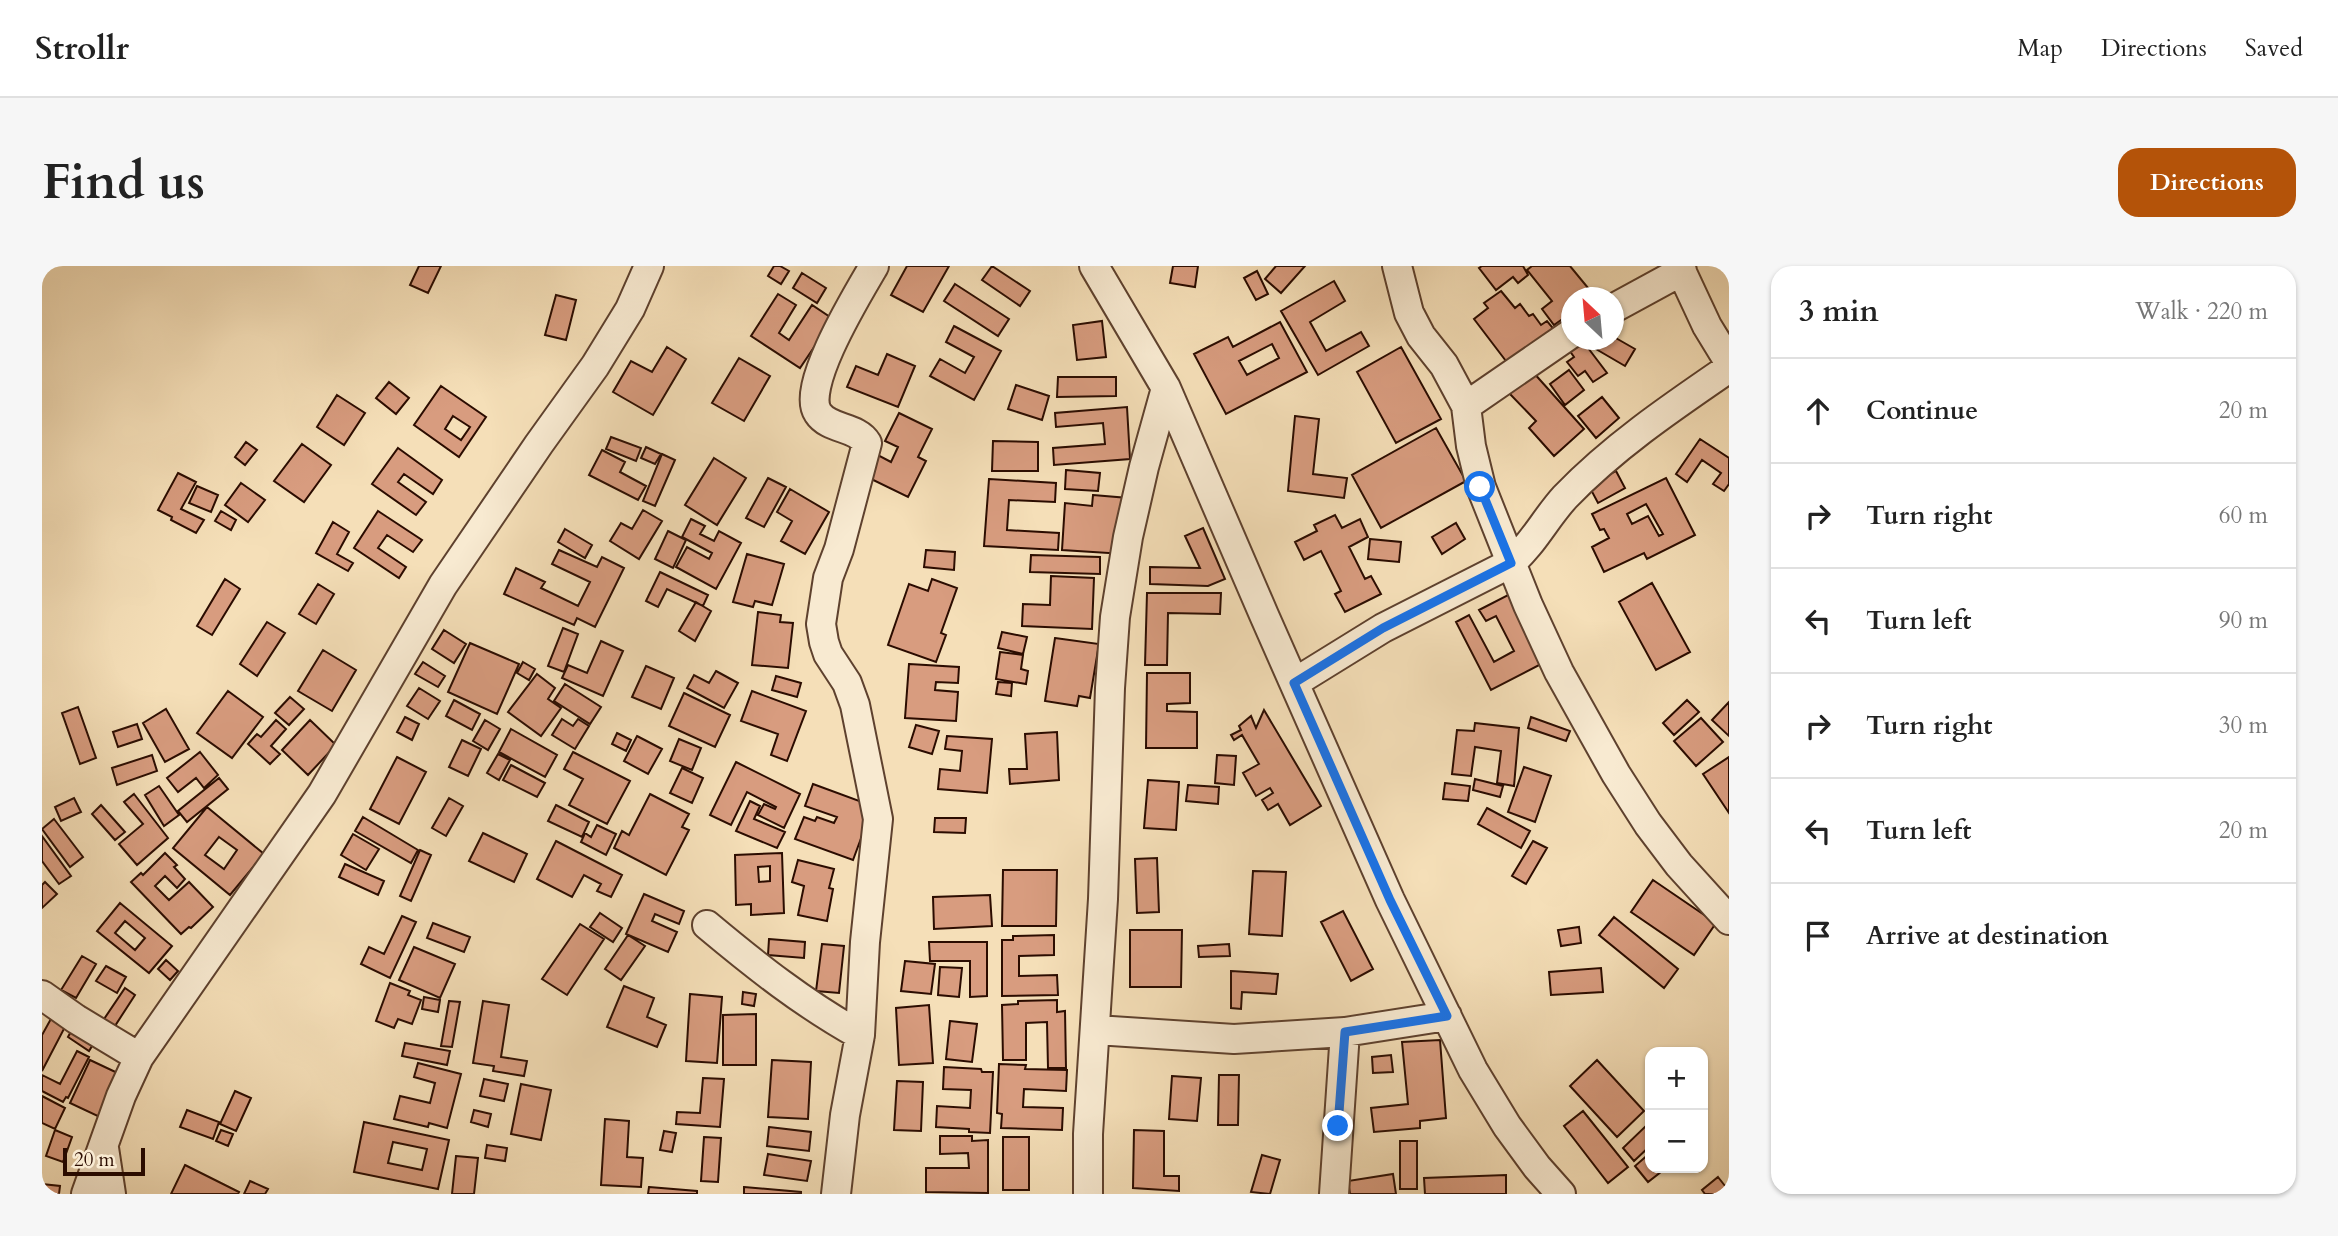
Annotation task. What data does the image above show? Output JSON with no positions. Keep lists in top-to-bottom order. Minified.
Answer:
{"scale_bar":"20 m","north":"top left","page":{"header":"Strollr","nav":["Map","Directions","Saved"],"buttons":"Directions","title":"Find us","heading":["3 min","Walk · 220 m"],"list":[["Continue","20 m"],["Turn right","60 m"],["Turn left","90 m"],["Turn right","30 m"],["Turn left","20 m"],"Arrive at destination"],"map_buttons":["+","−"],"scale":"20 m"}}
